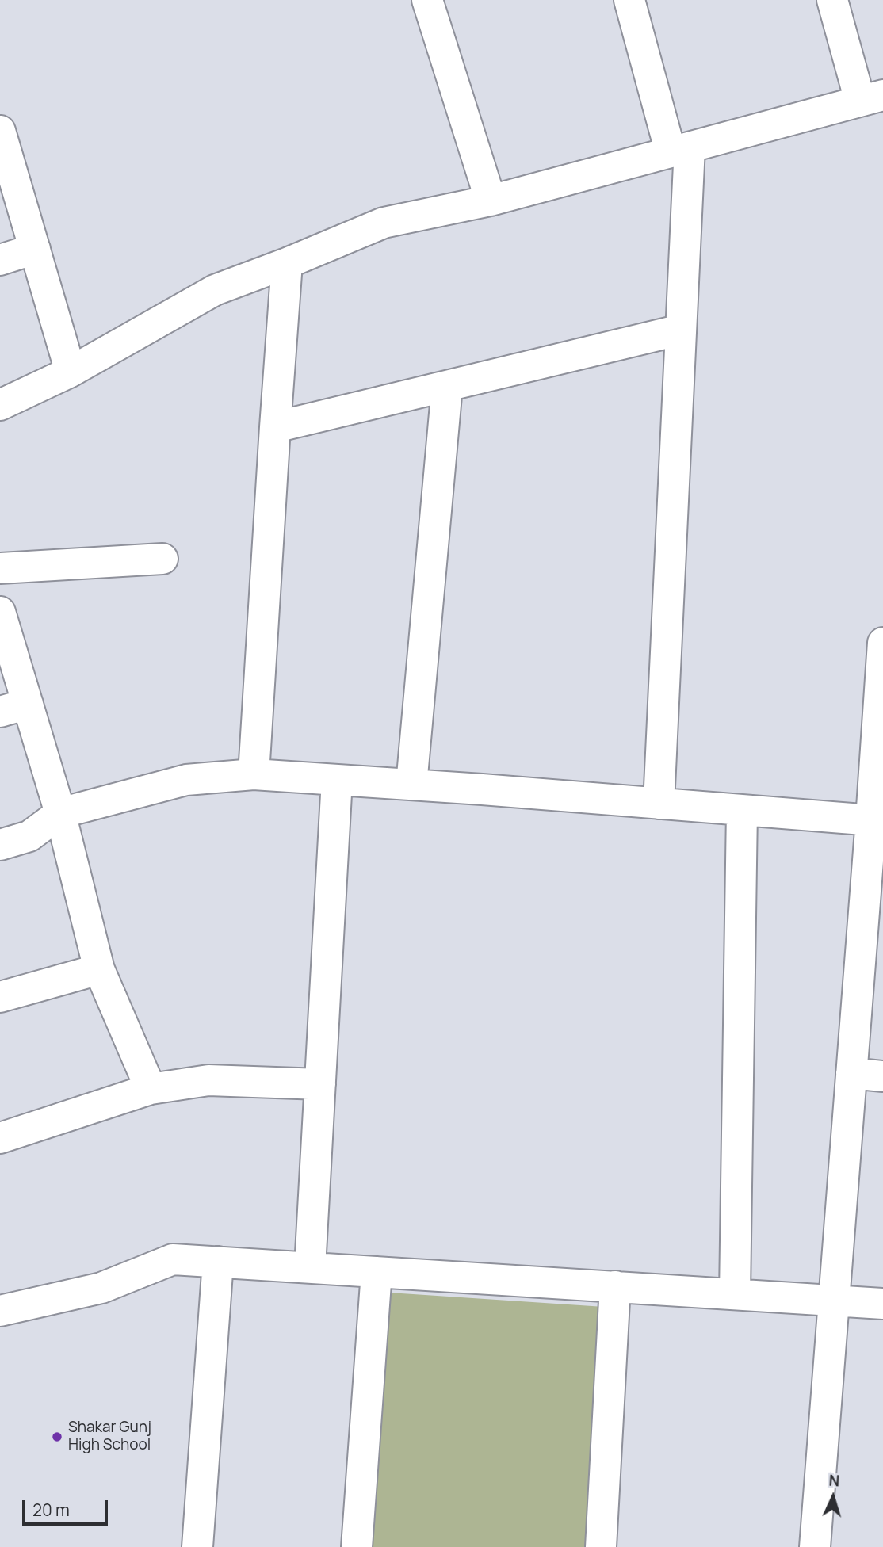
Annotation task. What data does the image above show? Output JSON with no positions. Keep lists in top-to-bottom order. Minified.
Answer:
{"places":["Shakar Gunj High School"],"scale_bar":"20 m","north":"top"}
